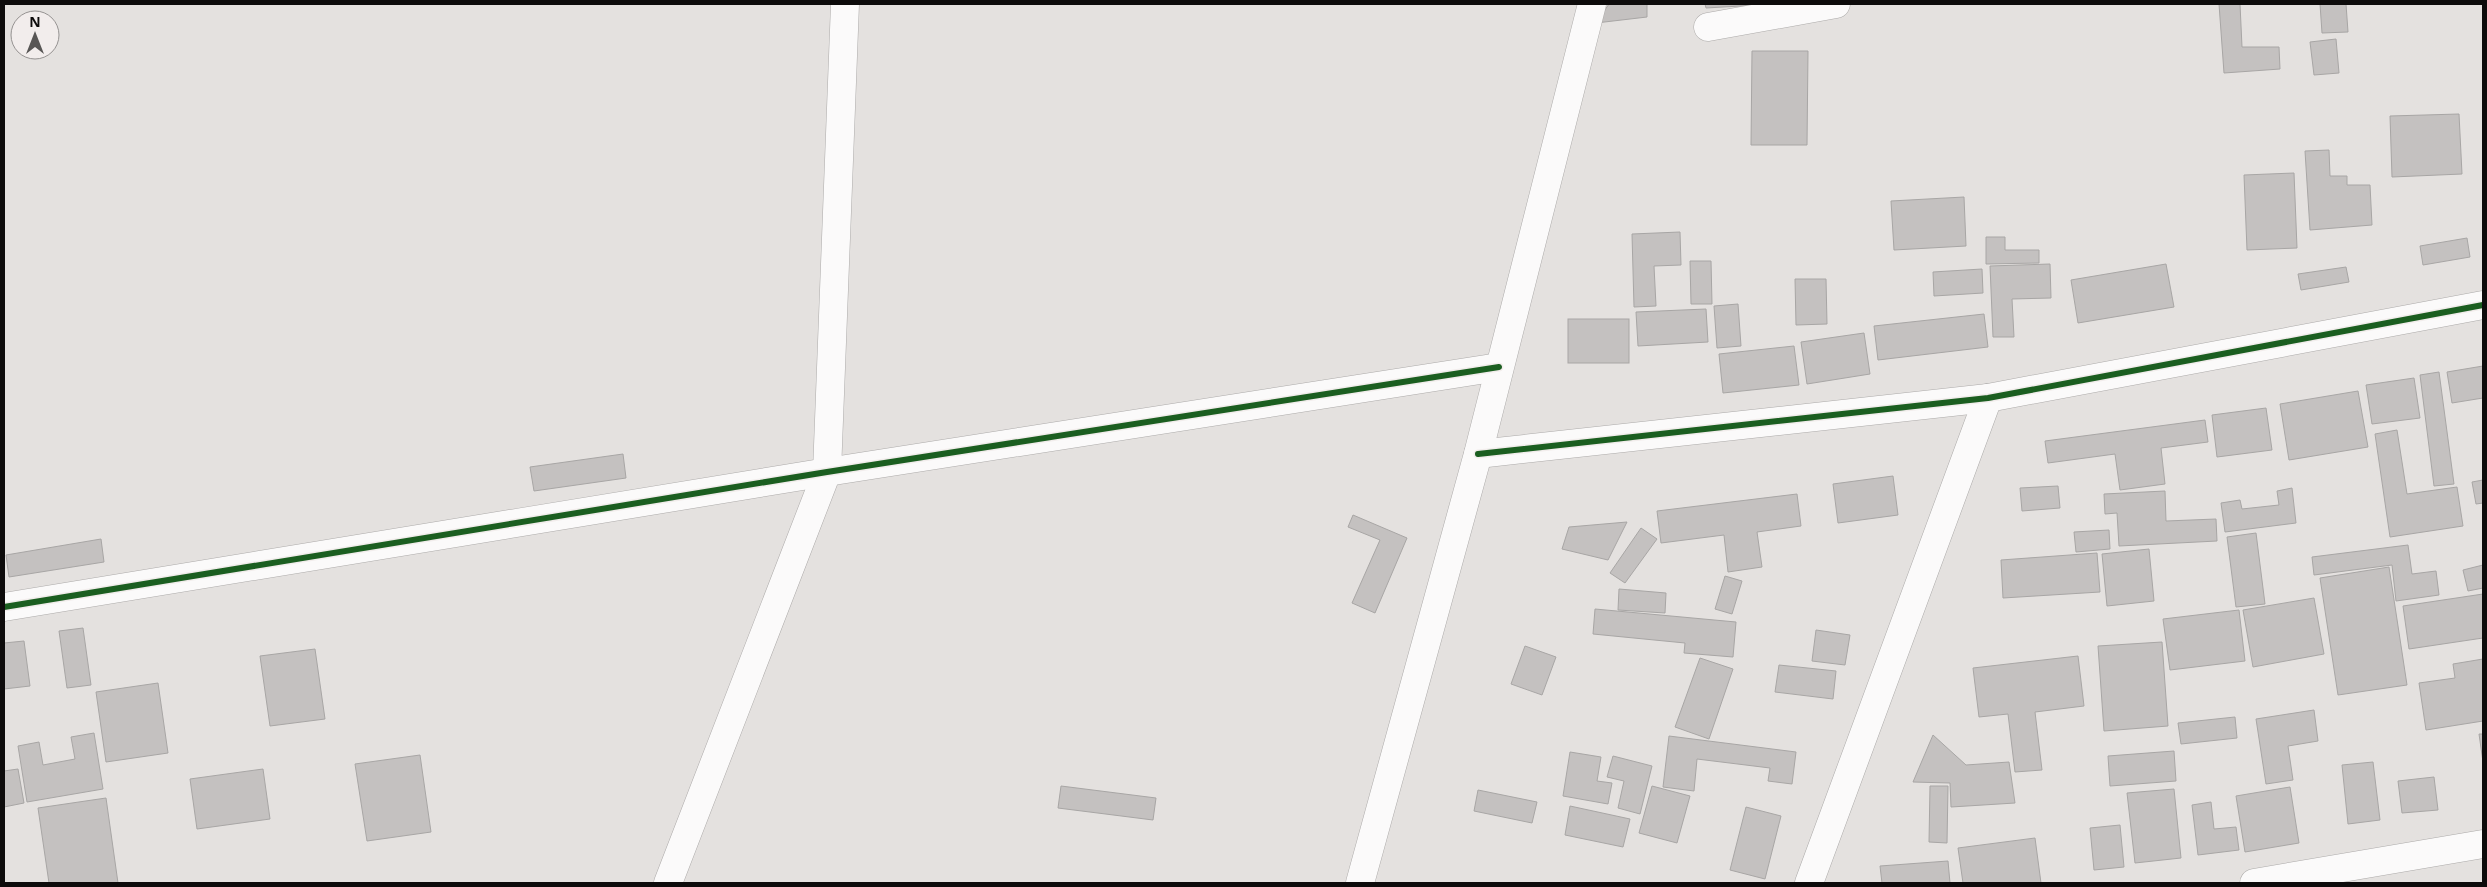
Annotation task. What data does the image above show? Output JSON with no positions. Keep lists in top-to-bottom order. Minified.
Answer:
{"north":"top"}
